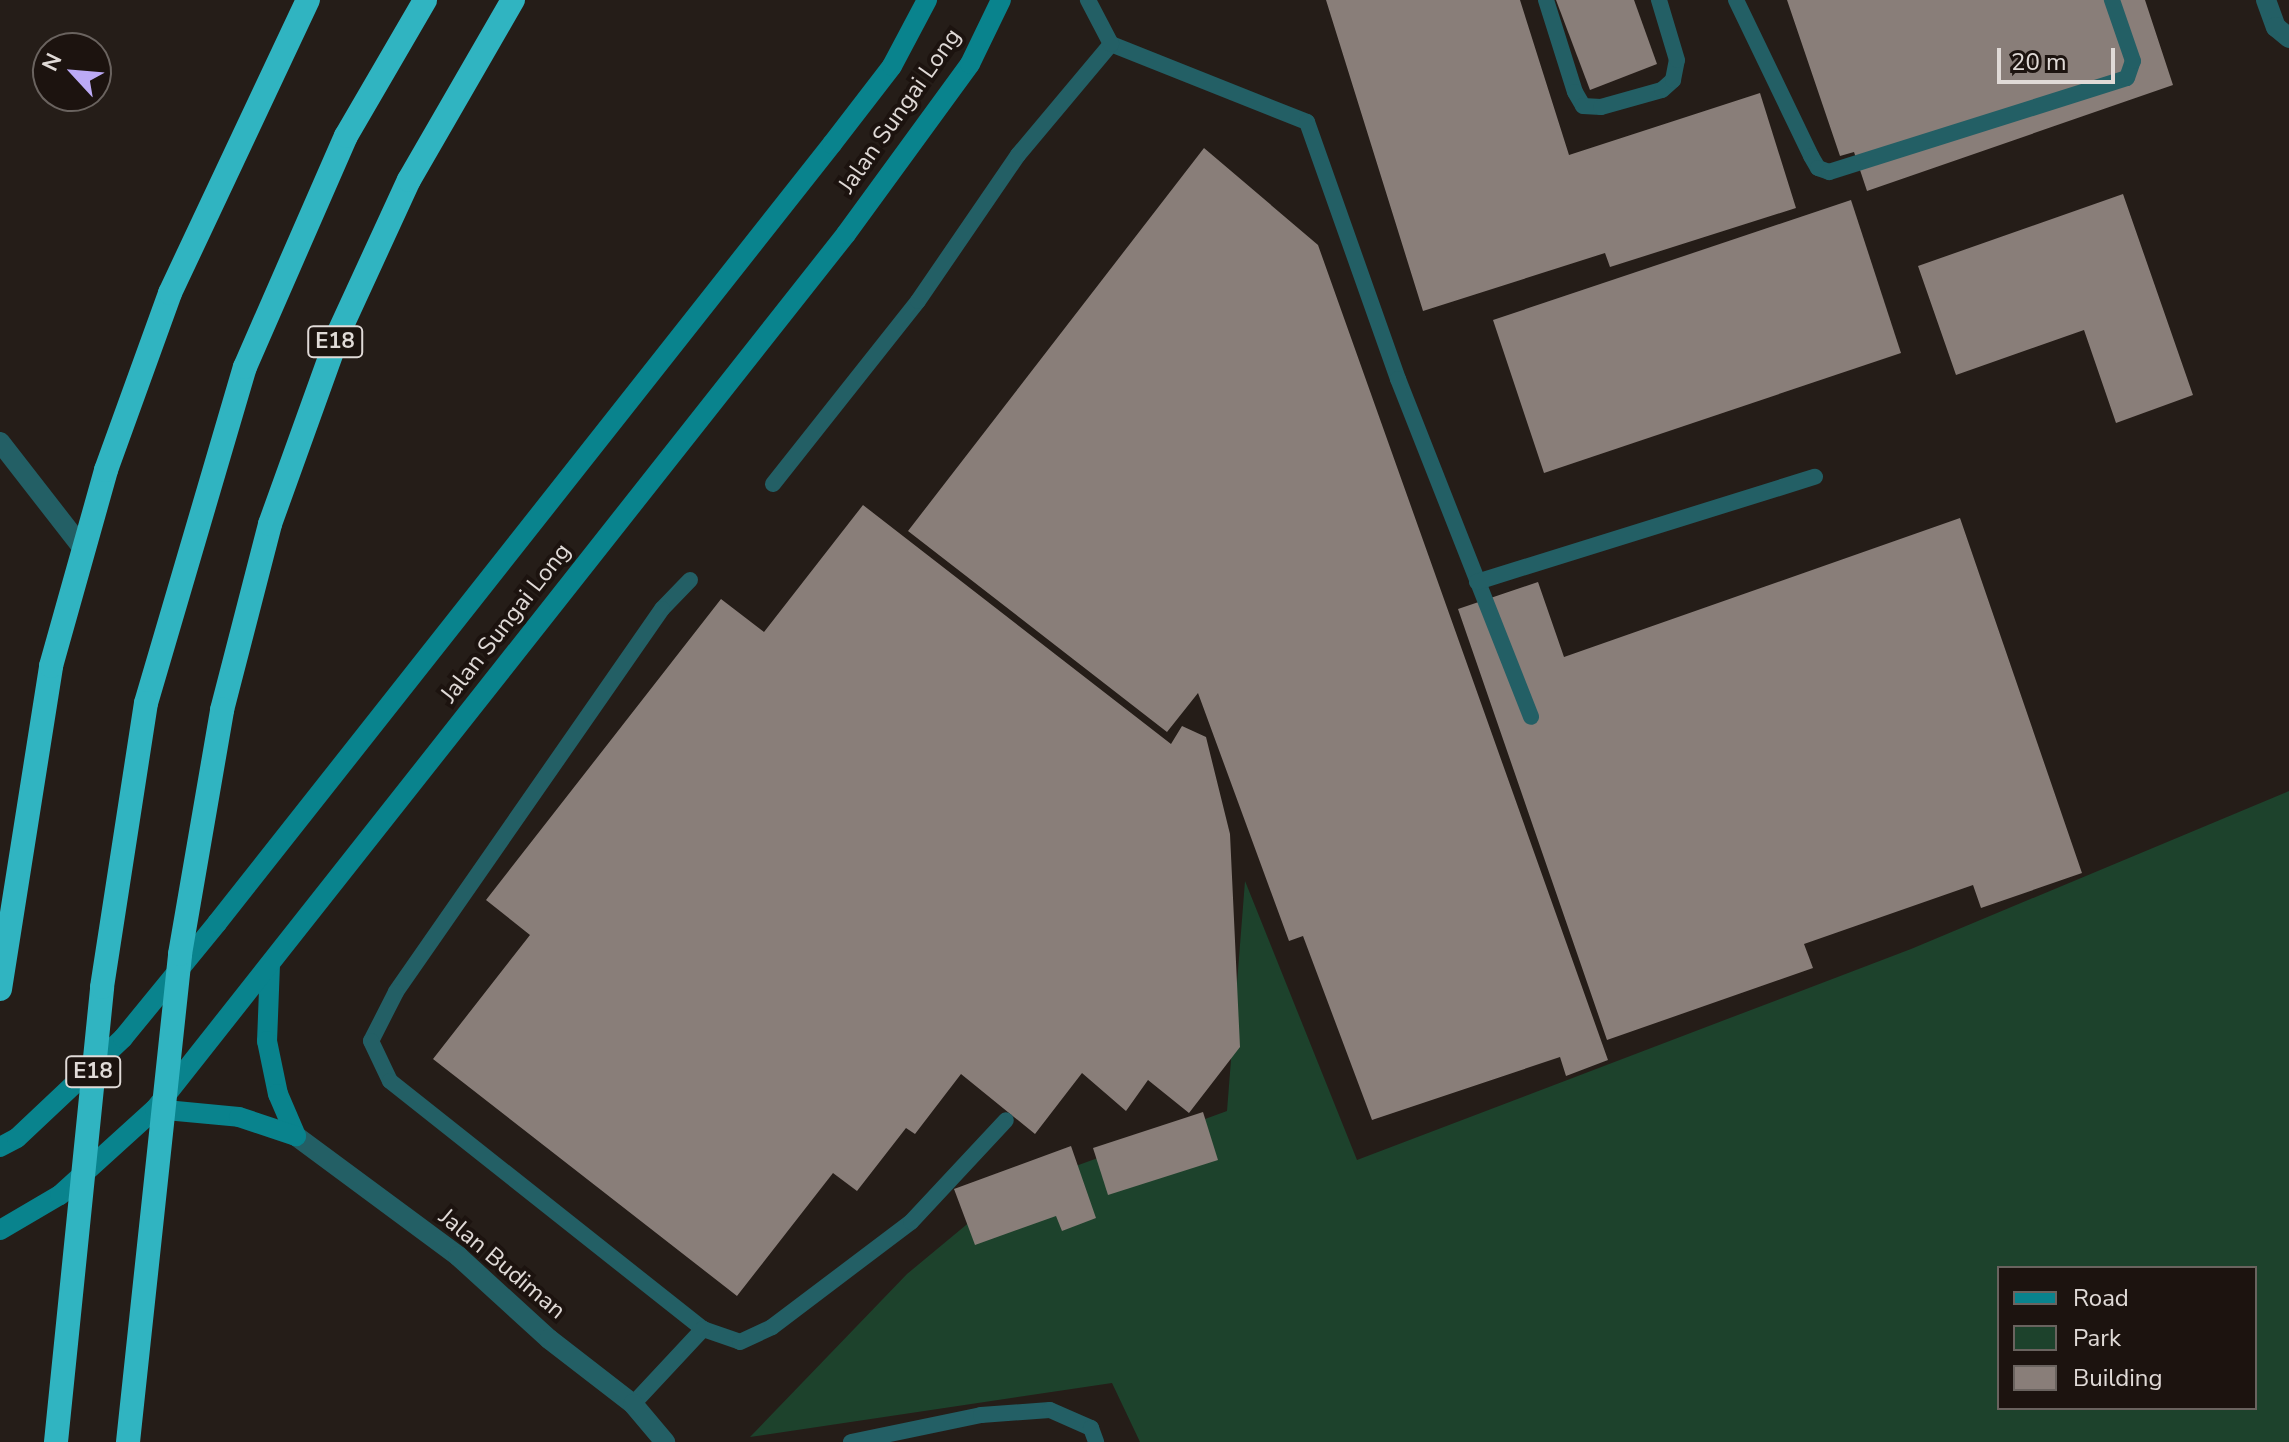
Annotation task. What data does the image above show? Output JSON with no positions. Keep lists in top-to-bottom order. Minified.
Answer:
{"streets":{"highway":["E18"],"street":["Jalan Sungai Long","Jalan Budiman"]},"legend":["Road","Park","Building"],"scale_bar":"20 m","north":"top left"}
